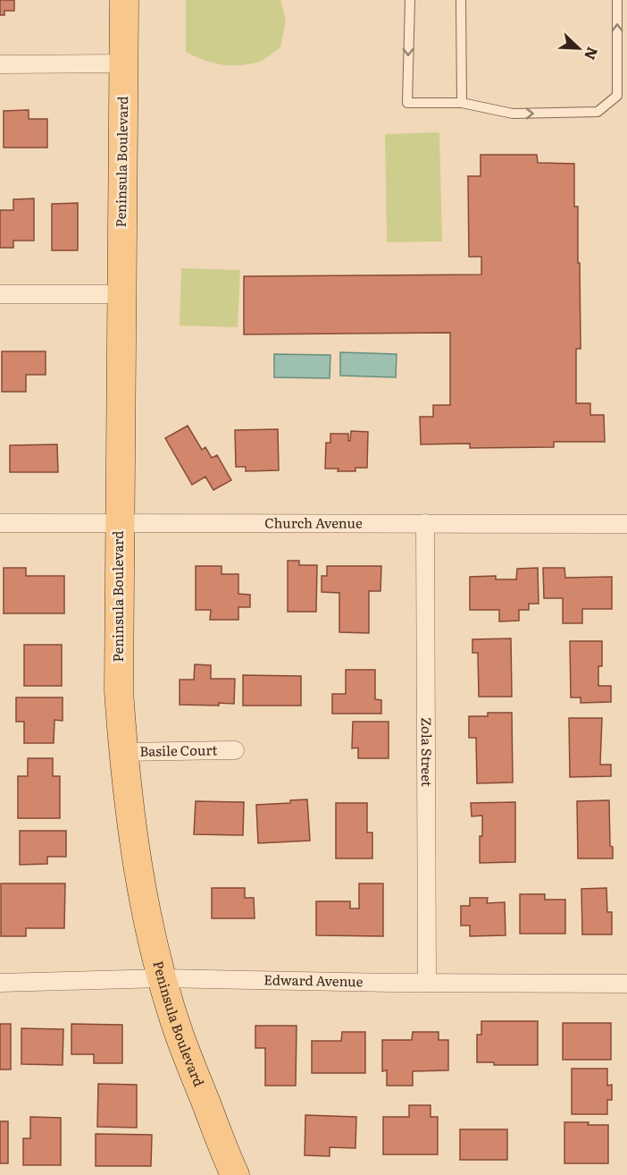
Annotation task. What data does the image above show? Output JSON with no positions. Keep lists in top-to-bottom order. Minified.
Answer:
{"streets":{"main road":["Peninsula Boulevard"],"street":["Church Avenue","Basile Court","Zola Street","Edward Avenue"]},"crossings":[["Peninsula Boulevard","Church Avenue"],["Peninsula Boulevard","Basile Court"],["Peninsula Boulevard","Edward Avenue"],["Church Avenue","Zola Street"],["Zola Street","Edward Avenue"]],"north":"bottom right"}
